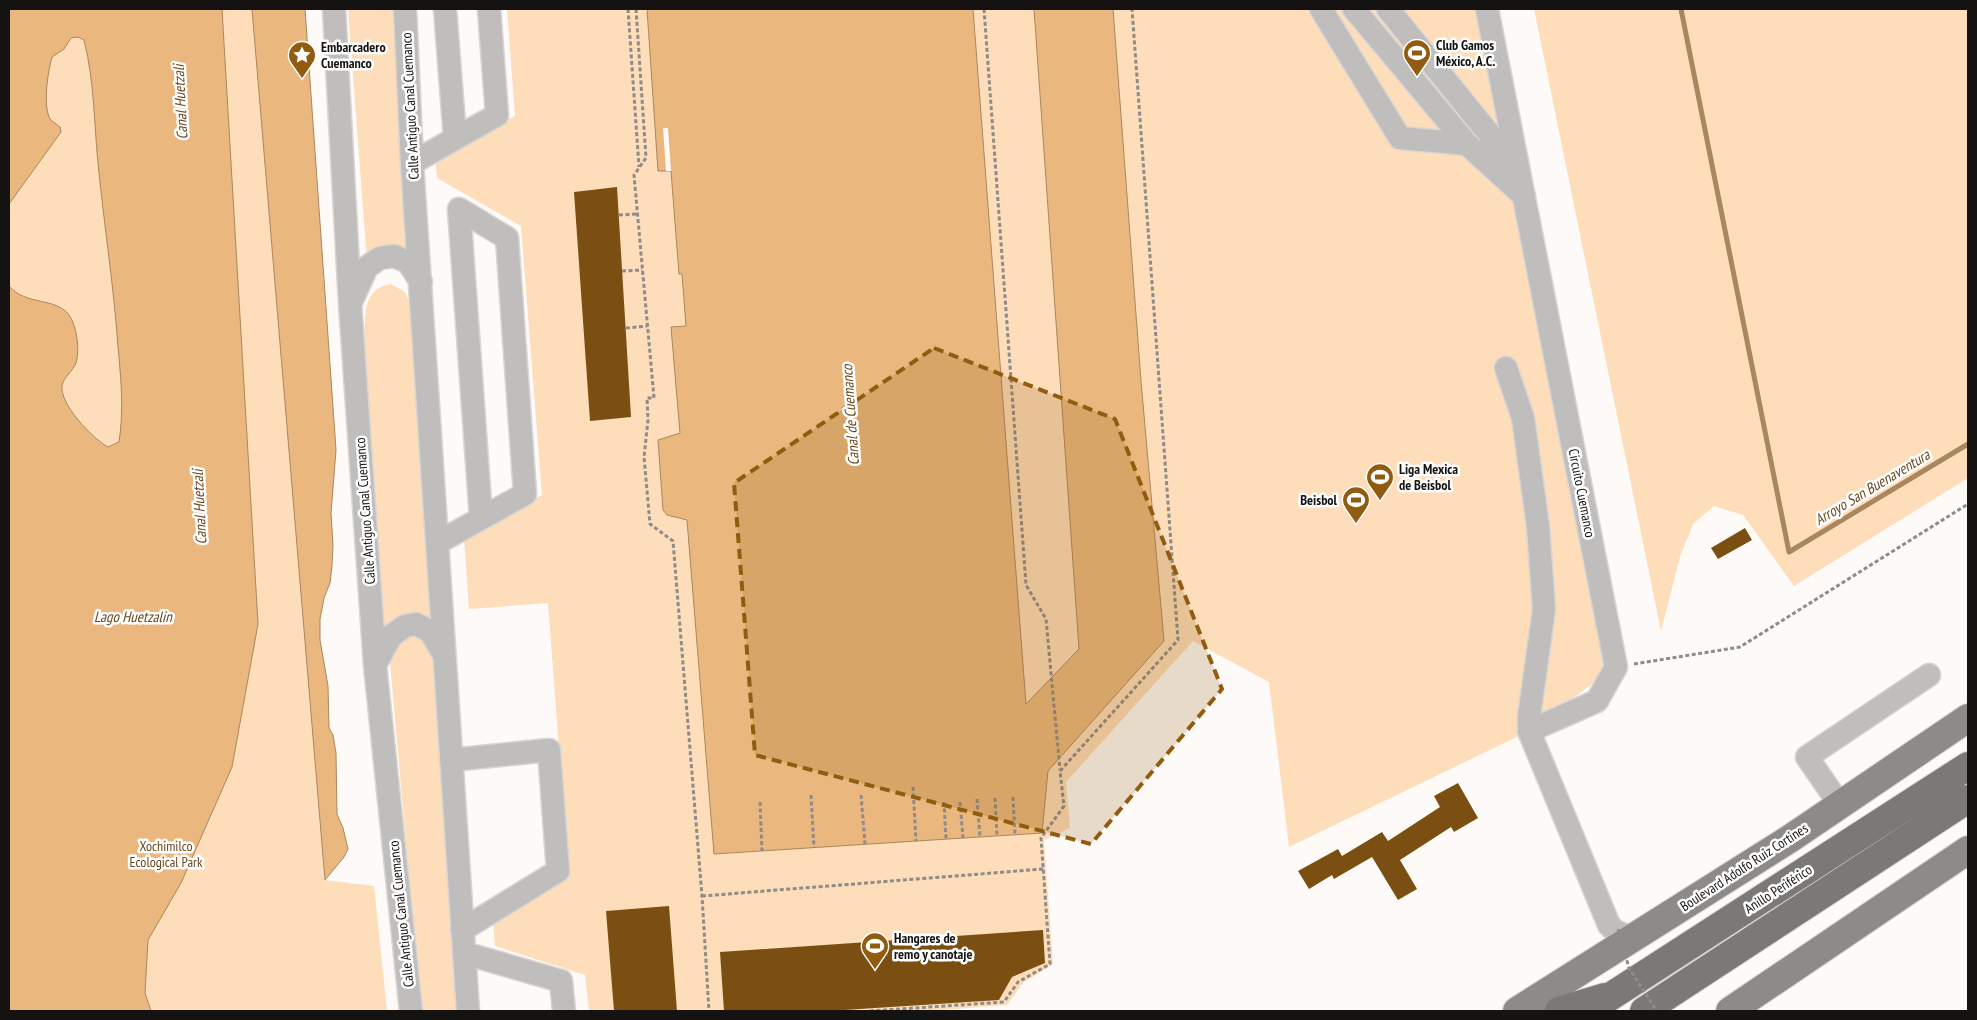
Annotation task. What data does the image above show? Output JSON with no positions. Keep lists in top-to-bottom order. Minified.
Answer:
{"streets":{"highway":["Anillo Periférico"],"main road":["Boulevard Adolfo Ruiz Cortines"],"street":["Calle Antiguo Canal Cuemanco","Circuito Cuemanco"]},"water":["Canal Huetzali","Canal de Cuemanco","Arroyo San Buenaventura","Lago Huetzalin"],"parks":["Xochimilco Ecological Park"],"places":{"sports":["Club Gamos México, A.C.","Liga Mexica de Beisbol","Beisbol","Hangares de remo y canotaje"],"place":["Embarcadero Cuemanco"]}}
